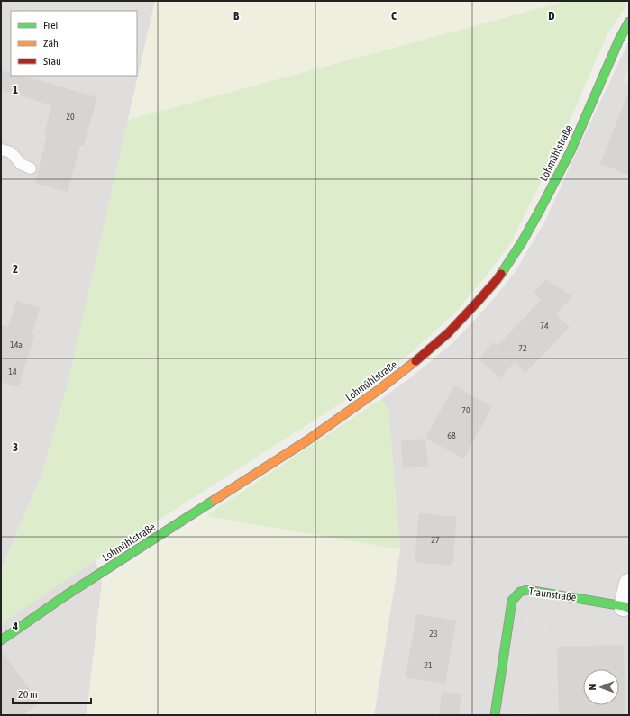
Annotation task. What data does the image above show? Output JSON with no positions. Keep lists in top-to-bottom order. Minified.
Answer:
{"streets":{"street":["Lohmühlstraße","Traunstraße"]},"house_numbers":["20","74","14a","72","14","70","68","27","23","21"],"legend":["Frei","Zäh","Stau"],"scale_bar":"20 m","north":"left","grid":{"columns":["B","C","D"],"rows":["1","2","3","4"]}}
